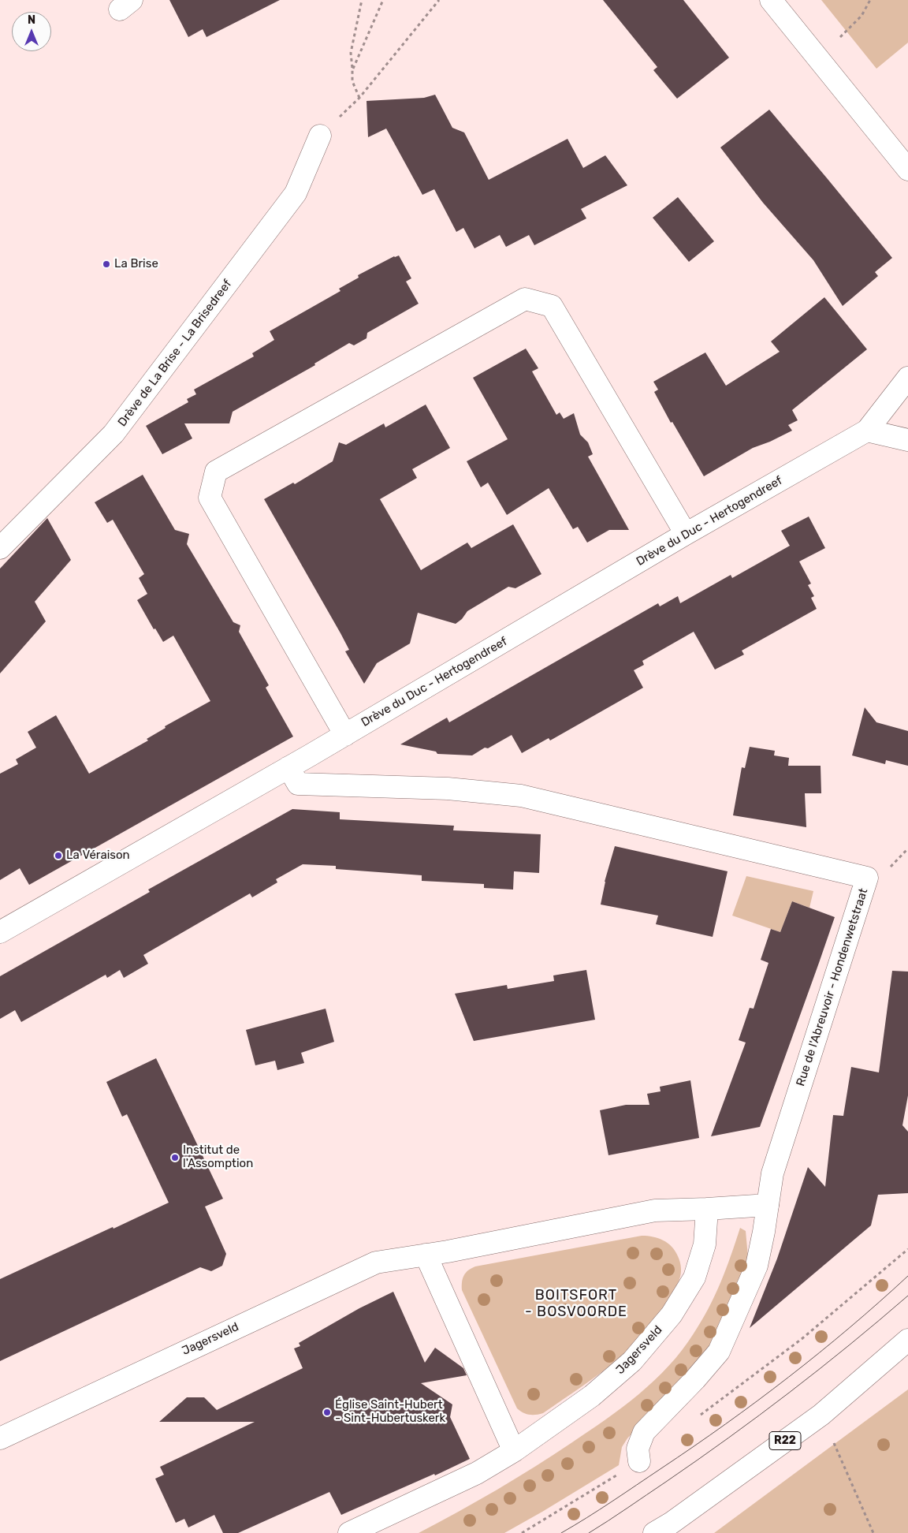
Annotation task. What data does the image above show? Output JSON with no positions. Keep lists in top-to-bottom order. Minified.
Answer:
{"streets":{"street":["Drève de La Brise - La Brisedreef","Drève du Duc - Hertogendreef","Rue de l'Abreuvoir - Hondenwetstraat","Jagersveld","R22"]},"crossings":[["Drève du Duc - Hertogendreef","Rue de l'Abreuvoir - Hondenwetstraat"],["Rue de l'Abreuvoir - Hondenwetstraat","Jagersveld"]],"districts":["BOITSFORT - BOSVOORDE"],"places":["La Brise","La Véraison","Institut de l'Assomption","Église Saint-Hubert - Sint-Hubertuskerk"],"north":"top"}
